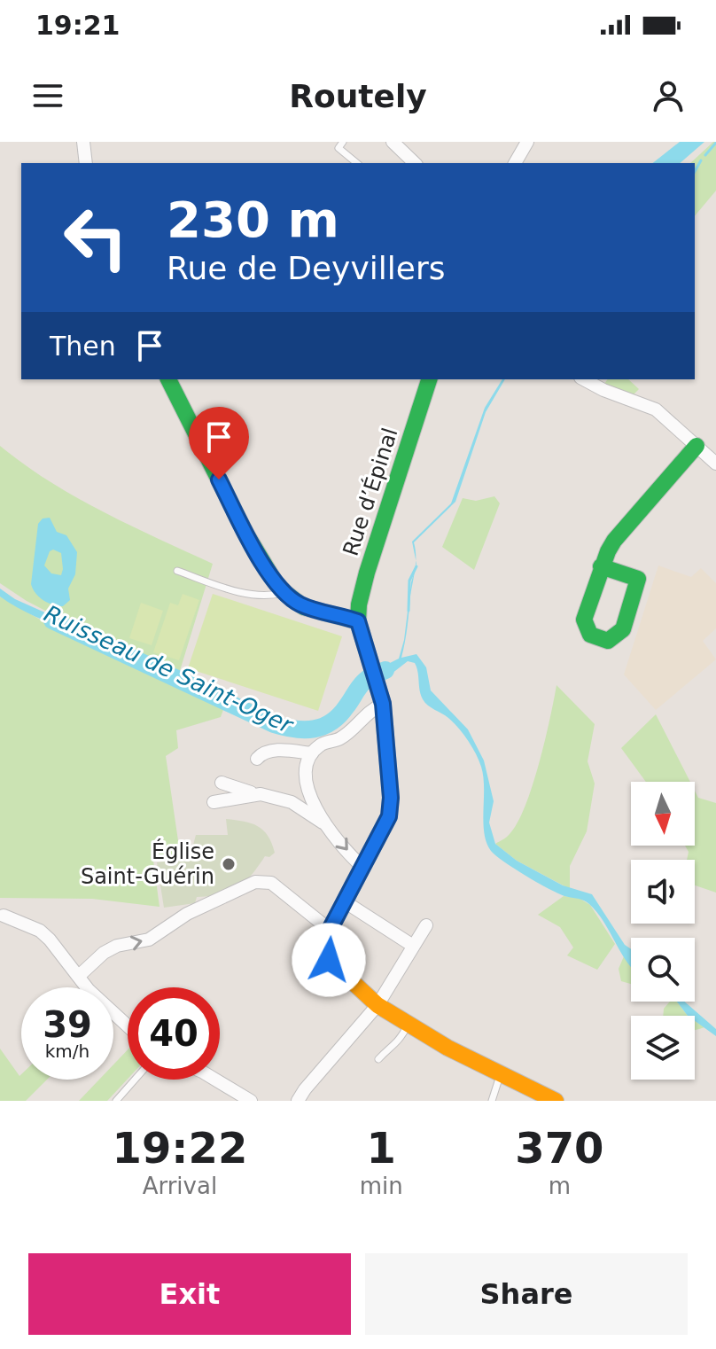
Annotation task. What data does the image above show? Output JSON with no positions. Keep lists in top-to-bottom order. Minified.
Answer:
{"streets":{"street":["Rue d’Épinal"]},"water":["Ruisseau de Saint-Oger"],"places":["Église Saint-Guérin"],"north":"bottom","page":{"status":"19:21","header":"Routely","turn":["230 m","Rue de Deyvillers"],"then":"Then","speed":"39 km/h","limit":"40","eta":["19:22","Arrival","1","min","370","m"],"buttons":["Exit","Share"]}}
